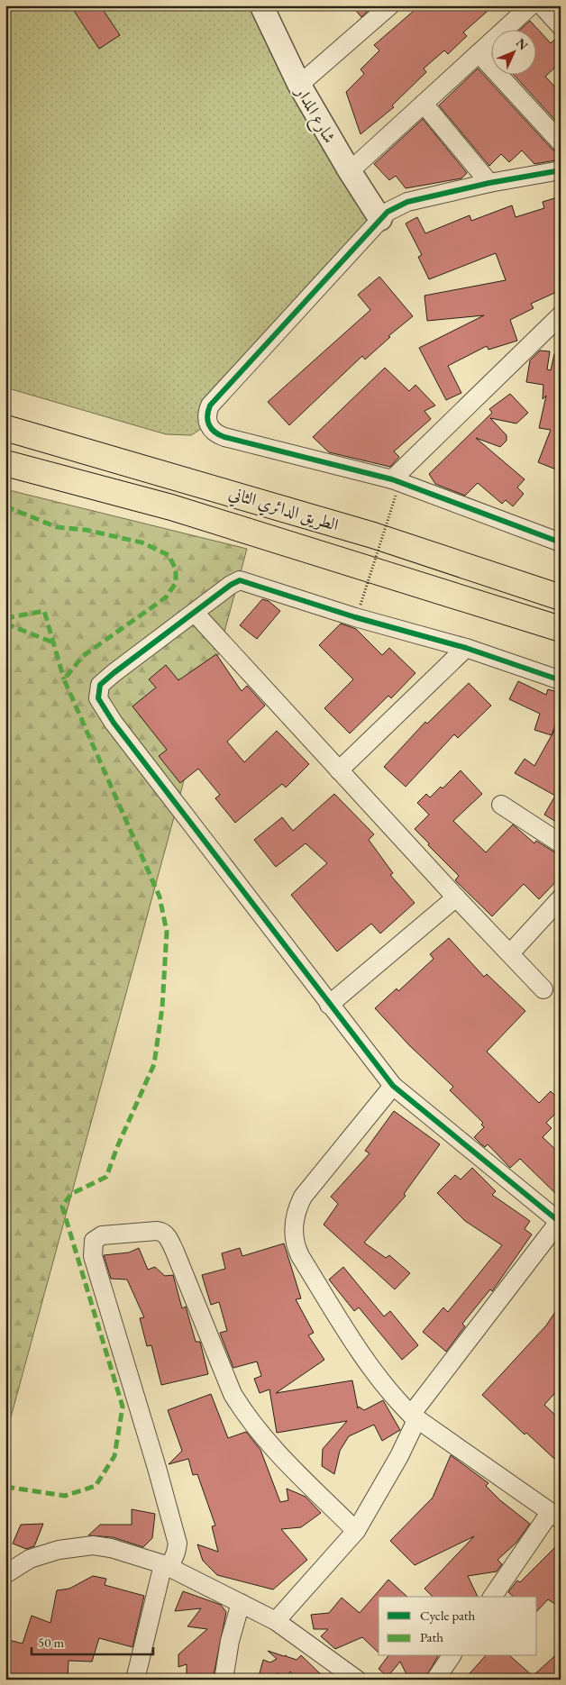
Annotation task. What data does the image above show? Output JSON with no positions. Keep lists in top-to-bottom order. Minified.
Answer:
{"streets":{"highway":["الطريق الدائري الثاني"],"street":["شارع المدار"]},"legend":["Cycle path","Path"],"scale_bar":"50 m","north":"top right"}
